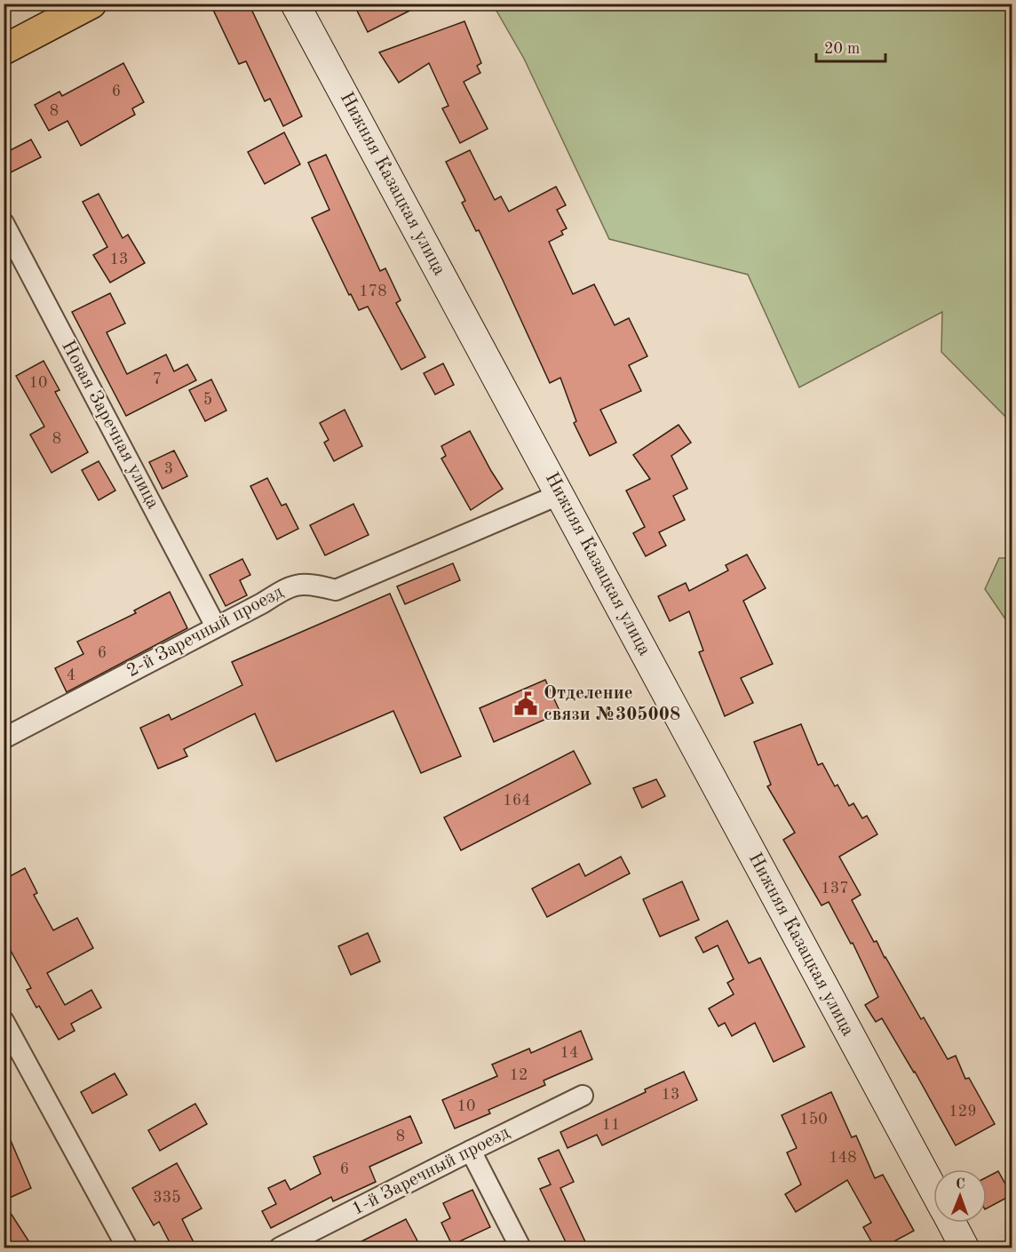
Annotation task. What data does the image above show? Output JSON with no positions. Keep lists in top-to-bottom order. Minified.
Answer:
{"streets":{"street":["Нижняя Казацкая улица","Новая Заречная улица","2-й Заречный проезд","1-й Заречный проезд"]},"crossings":[["Нижняя Казацкая улица","2-й Заречный проезд"],["Новая Заречная улица","2-й Заречный проезд"]],"places":{"public building":["Отделение связи №305008"]},"house_numbers":["6","8","13","178","7","10","5","8","3","6","4","164","137","14","12","13","10","129","150","11","8","148","6","335"],"scale_bar":"20 m","north":"top"}
